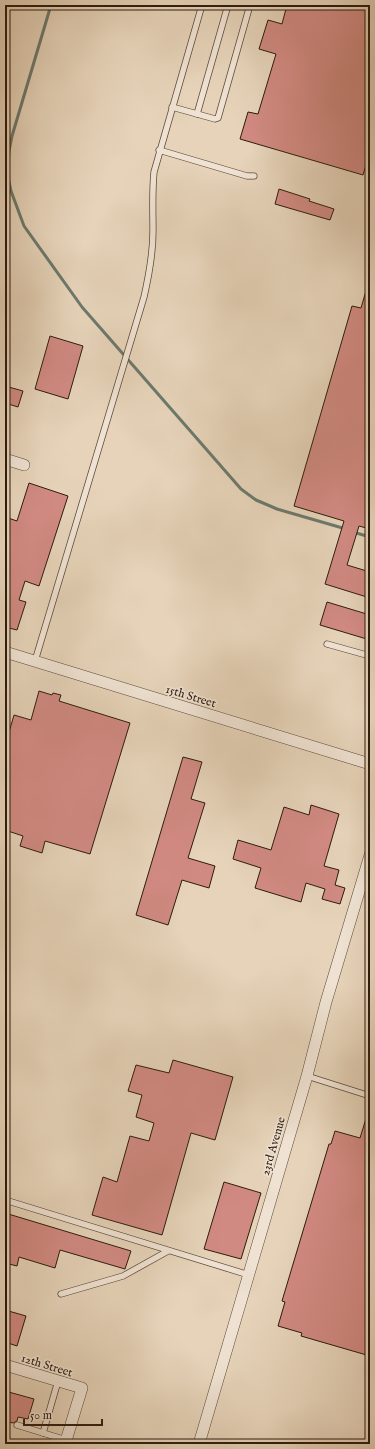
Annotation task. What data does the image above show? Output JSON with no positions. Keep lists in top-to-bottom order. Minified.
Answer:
{"streets":{"street":["15th Street","23rd Avenue","12th Street"]},"scale_bar":"50 m"}
